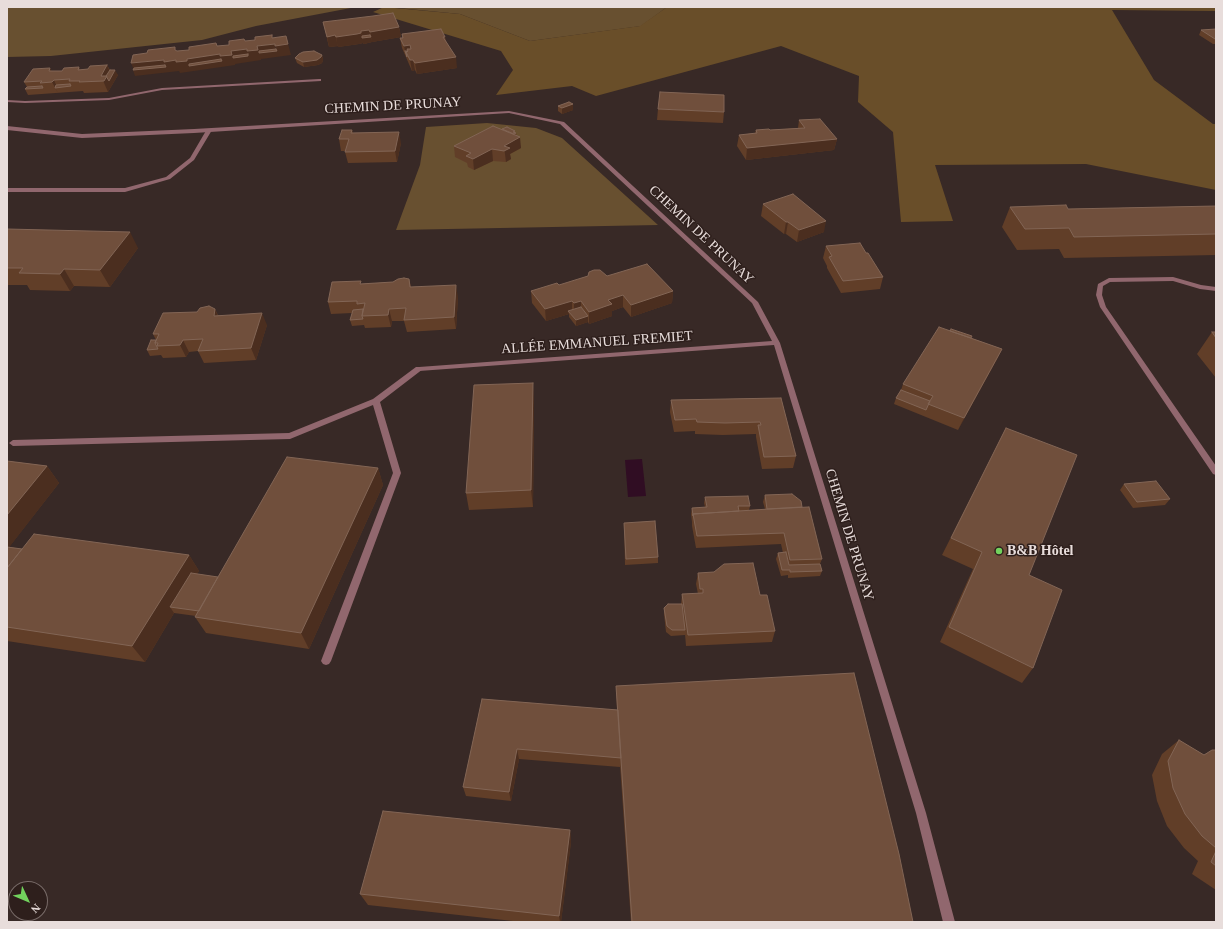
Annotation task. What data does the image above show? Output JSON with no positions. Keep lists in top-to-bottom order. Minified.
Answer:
{"streets":{"street":["CHEMIN DE PRUNAY","ALLÉE EMMANUEL FREMIET"]},"crossings":[["CHEMIN DE PRUNAY","ALLÉE EMMANUEL FREMIET"]],"places":["B&B Hôtel"],"north":"bottom right"}
